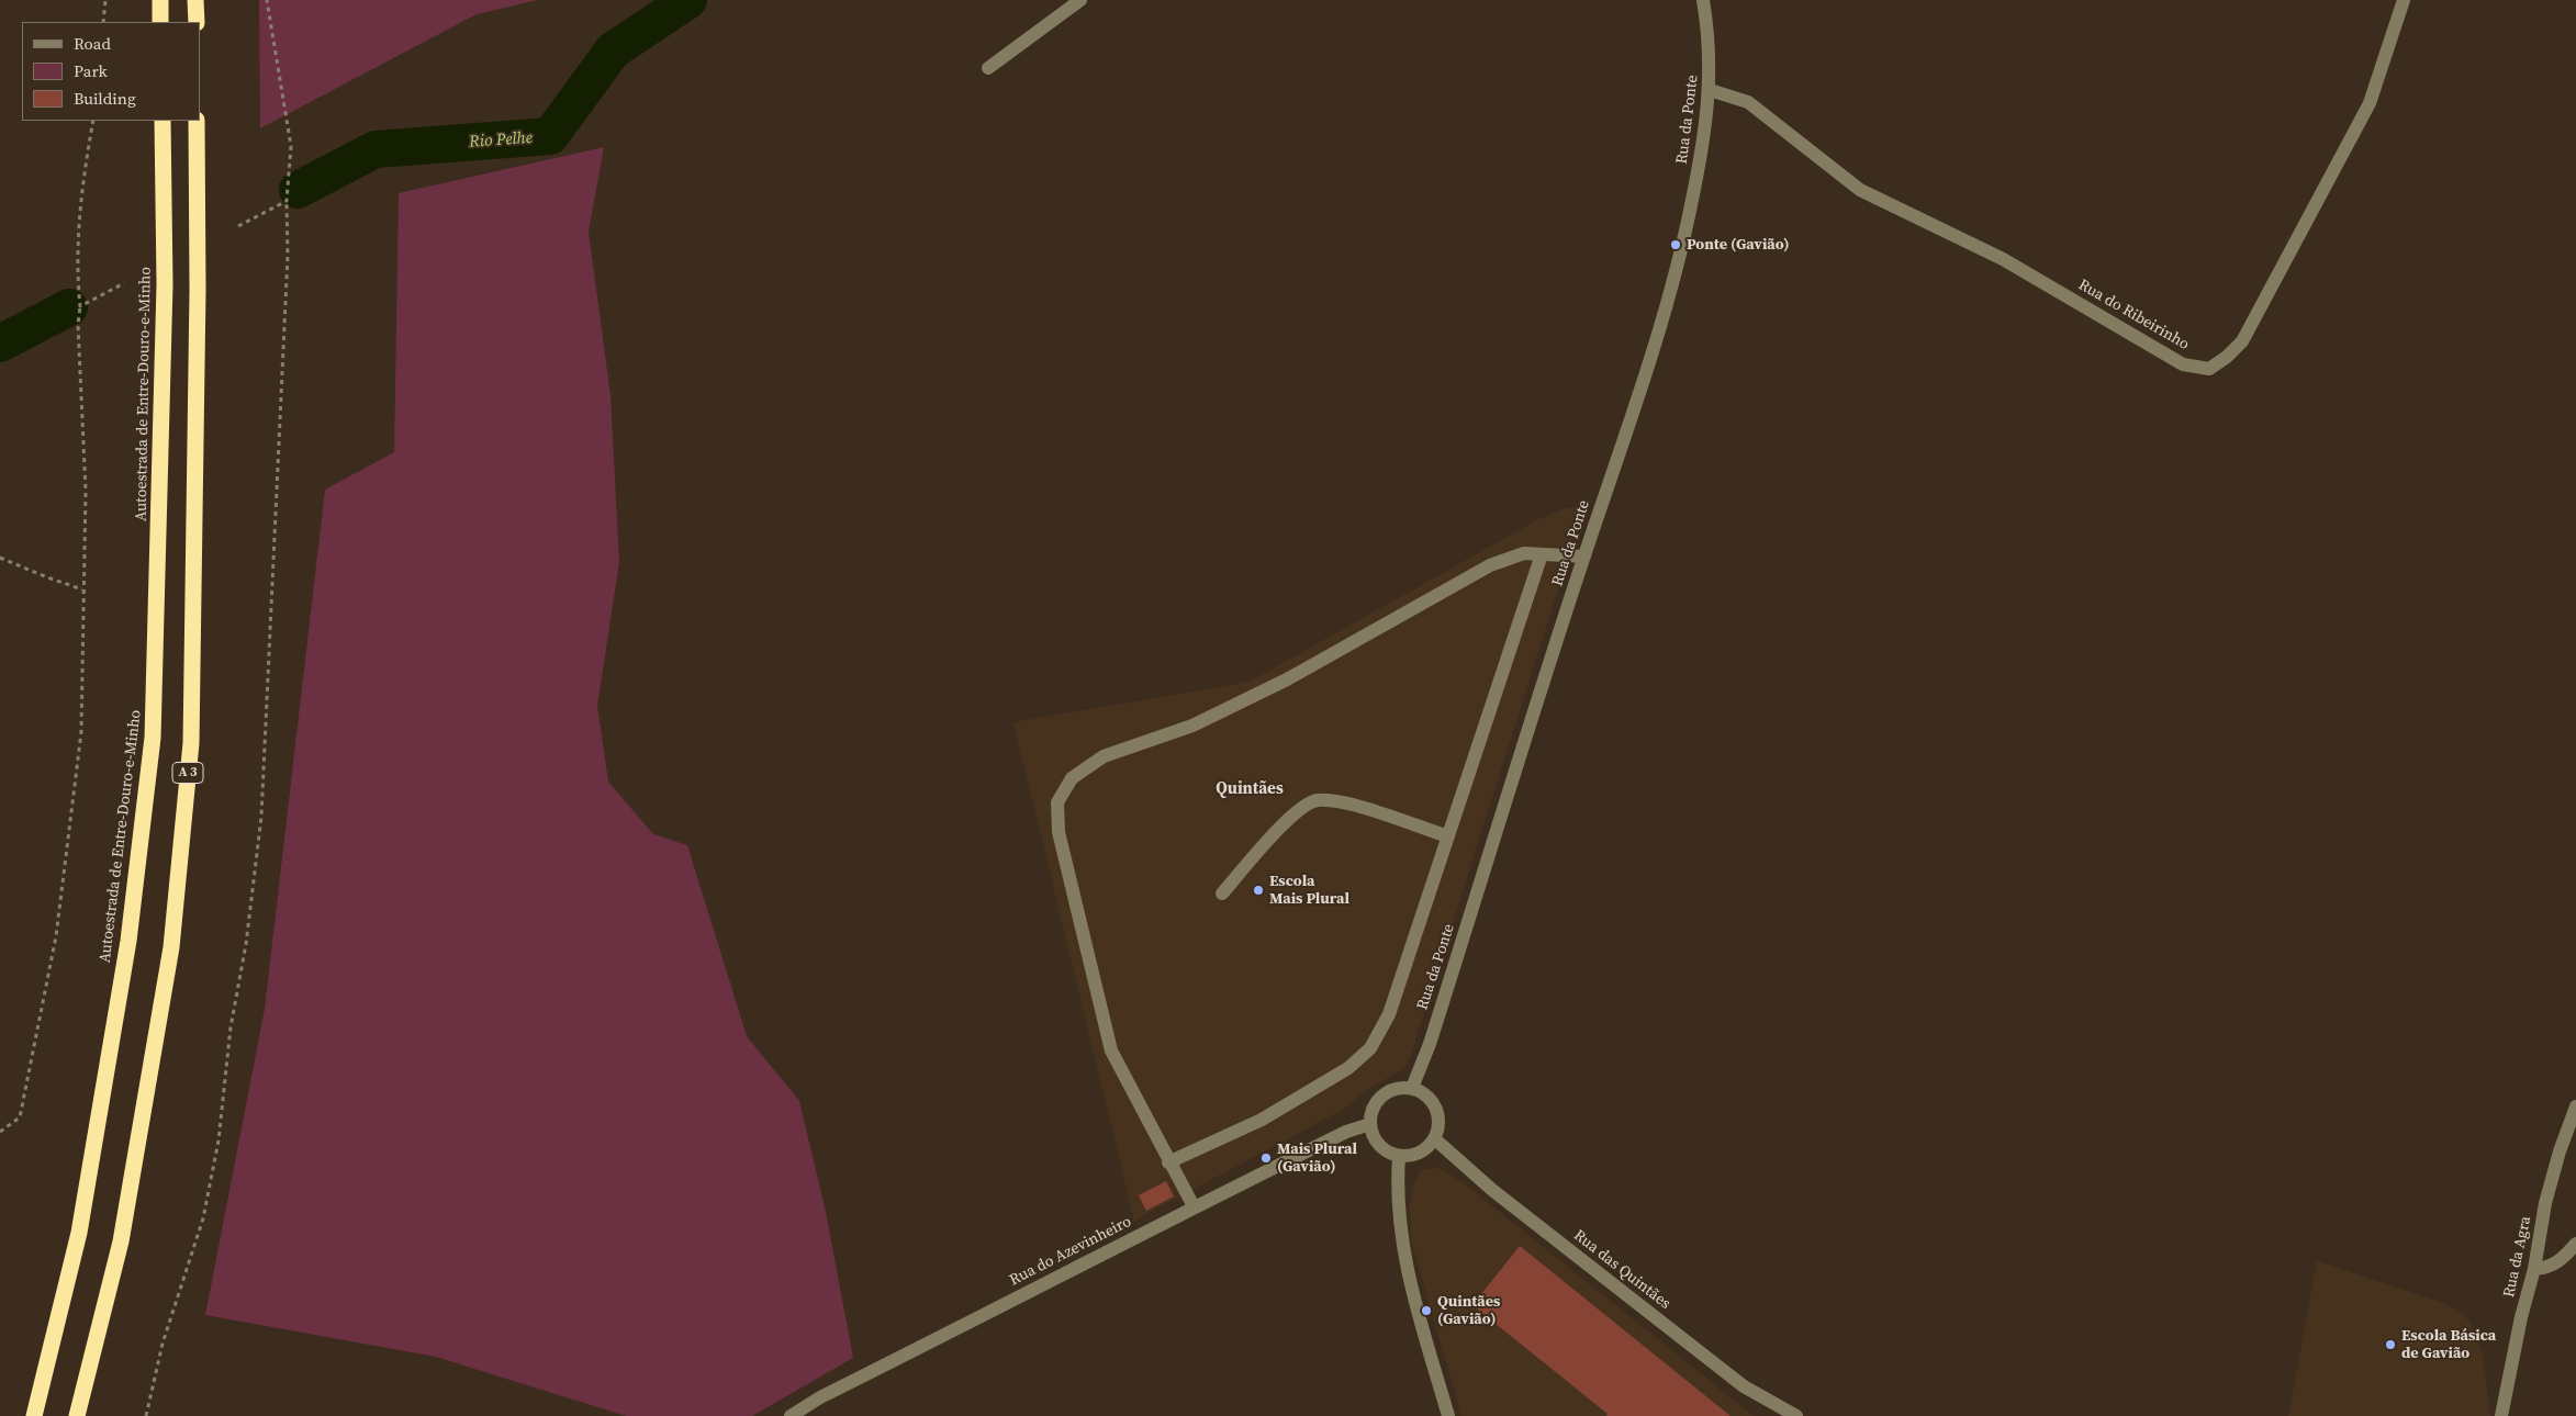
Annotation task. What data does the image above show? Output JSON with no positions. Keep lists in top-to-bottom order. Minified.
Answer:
{"streets":{"highway":["Autoestrada de Entre-Douro-e-Minho","A 3"],"street":["Rua da Ponte","Rua do Ribeirinho","Rua do Azevinheiro","Rua da Agra","Rua das Quintães"]},"crossings":[["Rua da Ponte","Rua do Ribeirinho"],["Rua da Ponte","Rua do Azevinheiro"],["Rua da Ponte","Rua das Quintães"],["Rua do Azevinheiro","Rua das Quintães"]],"districts":["Quintães"],"water":["Rio Pelhe"],"places":["Ponte (Gavião)","Escola Mais Plural","Mais Plural (Gavião)","Quintães (Gavião)","Escola Básica de Gavião"],"legend":["Road","Park","Building"]}
